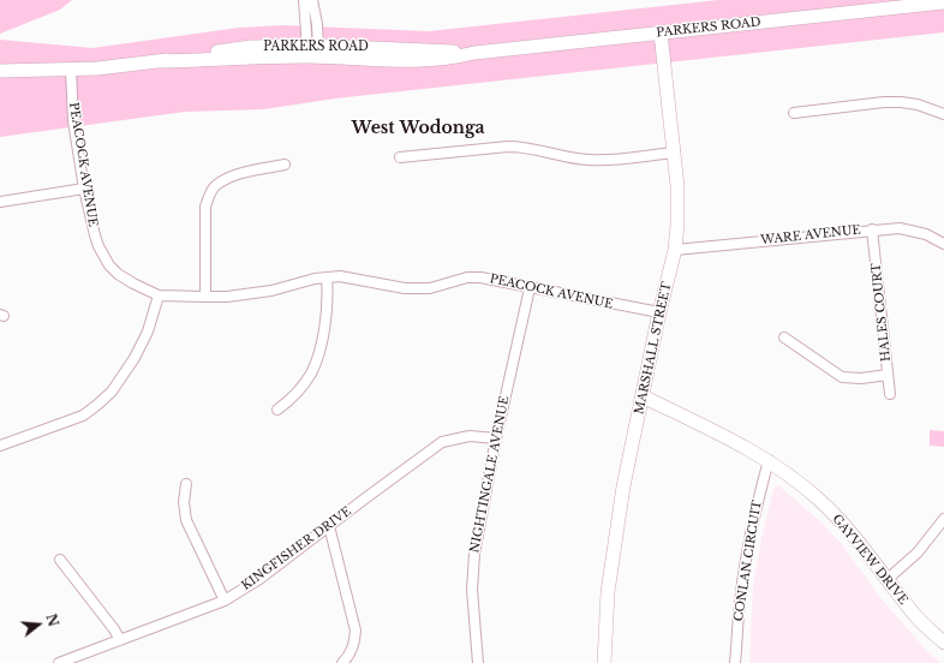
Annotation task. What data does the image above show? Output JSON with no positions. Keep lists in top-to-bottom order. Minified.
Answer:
{"streets":{"street":["PARKERS ROAD","PEACOCK AVENUE","WARE AVENUE","HALES COURT","MARSHALL STREET","NIGHTINGALE AVENUE","KINGFISHER DRIVE","GAYVIEW DRIVE","CONLAN CIRCUIT"]},"crossings":[["PARKERS ROAD","PEACOCK AVENUE"],["PARKERS ROAD","MARSHALL STREET"],["PEACOCK AVENUE","MARSHALL STREET"],["PEACOCK AVENUE","NIGHTINGALE AVENUE"],["WARE AVENUE","HALES COURT"],["WARE AVENUE","MARSHALL STREET"],["MARSHALL STREET","GAYVIEW DRIVE"],["NIGHTINGALE AVENUE","KINGFISHER DRIVE"],["GAYVIEW DRIVE","CONLAN CIRCUIT"]],"districts":["West Wodonga"],"north":"right"}
